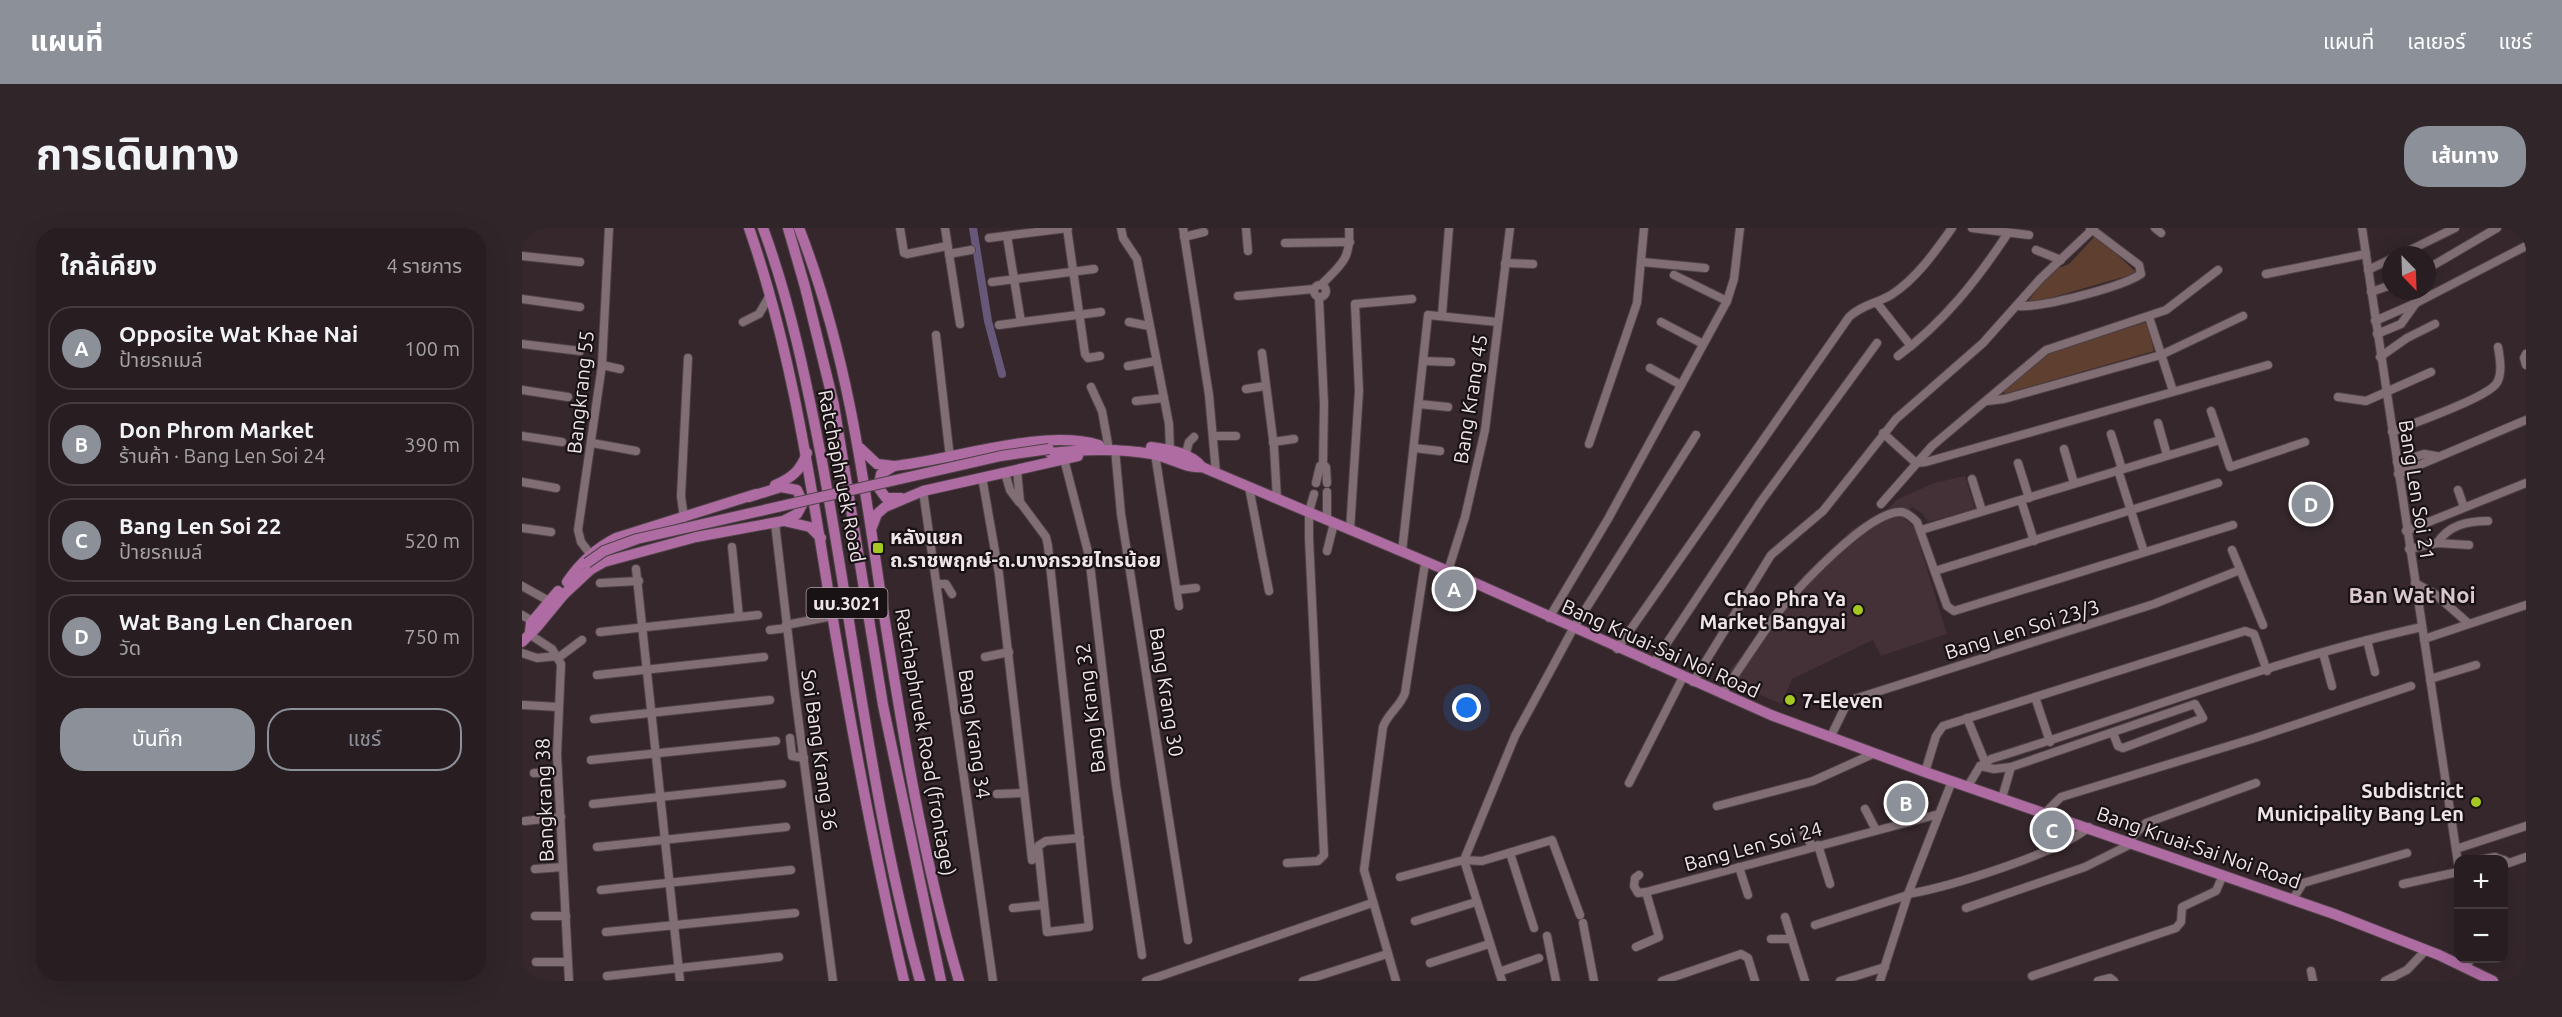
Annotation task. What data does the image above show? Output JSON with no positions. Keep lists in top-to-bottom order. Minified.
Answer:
{"streets":{"main road":["Ratchaphruek Road","นบ.3021","Bang Kruai-Sai Noi Road","Ratchaphruek Road (frontage)"],"street":["Bangkrang 55","Bang Krang 45","Bang Len Soi 21","Bang Len Soi 23/3","Bang Krang 30","Bang Krang 32","Bang Krang 34","Soi Bang Krang 36","Bangkrang 38","Bang Len Soi 24"]},"crossings":[["Bangkrang 55","Bang Kruai-Sai Noi Road"],["Bang Krang 45","Bang Kruai-Sai Noi Road"],["Bang Len Soi 23/3","Bang Kruai-Sai Noi Road"],["Bang Kruai-Sai Noi Road","Bang Krang 30"]],"districts":["Ban Wat Noi"],"places":{"transit":["หลังแยก ถ.ราชพฤกษ์-ถ.บางกรวยไทรน้อย"],"other":["Chao Phra Ya Market Bangyai","7-Eleven","Subdistrict Municipality Bang Len"]},"north":"bottom right","page":{"header":"แผนที่","nav":["แผนที่","เลเยอร์","แชร์"],"title":"การเดินทาง","buttons":["เส้นทาง",["บันทึก","แชร์"]],"heading":["ใกล้เคียง","4 รายการ"],"list":[{"mark":"A","name":"Opposite Wat Khae Nai","note":"ป้ายรถเมล์","value":"100 m"},{"mark":"B","name":"Don Phrom Market","note":"ร้านค้า · Bang Len Soi 24","value":"390 m"},{"mark":"C","name":"Bang Len Soi 22","note":"ป้ายรถเมล์","value":"520 m"},{"mark":"D","name":"Wat Bang Len Charoen","note":"วัด","value":"750 m"}],"pins":["D","A","B","C"],"map_buttons":["+","−"]}}
